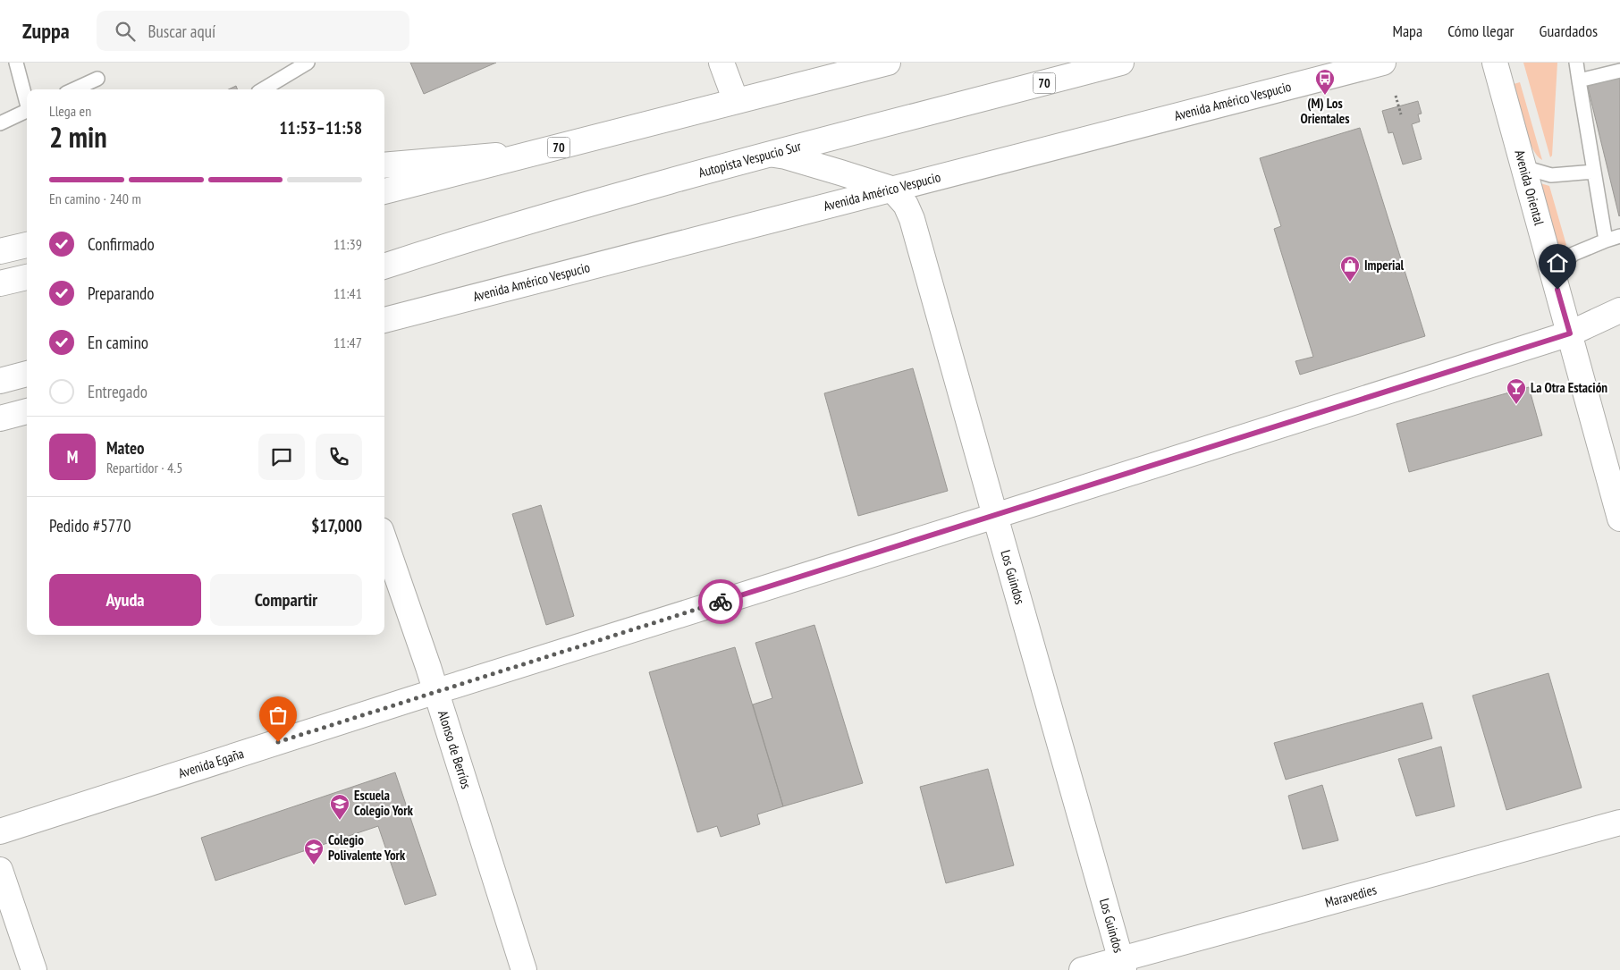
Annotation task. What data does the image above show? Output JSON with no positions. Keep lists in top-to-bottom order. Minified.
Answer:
{"streets":{"main road":["70","Avenida Américo Vespucio","Autopista Vespucio Sur","Avenida Oriental","Los Guindos","Alonso de Berríos","Avenida Egaña","Maravedies"]},"crossings":[["Avenida Américo Vespucio","Los Guindos"],["Avenida Oriental","Avenida Egaña"],["Los Guindos","Avenida Egaña"],["Los Guindos","Maravedies"],["Alonso de Berríos","Avenida Egaña"]],"places":{"bus stop":["(M) Los Orientales"],"shop":["Imperial"],"bar":["La Otra Estación"],"school or university":["Escuela Colegio York","Colegio Polivalente York"]},"page":{"header":"Zuppa","search":"Buscar aquí","nav":["Mapa","Cómo llegar","Guardados"],"heading":["2 min","Llega en","11:53–11:58"],"panel":["Mateo","Repartidor · 4.5","Pedido #5770","$17,000"],"bar":"En camino · 240 m","list":[["Confirmado","11:39"],["Preparando","11:41"],["En camino","11:47"],"Entregado"],"round":"M","buttons":["Ayuda","Compartir"]}}
